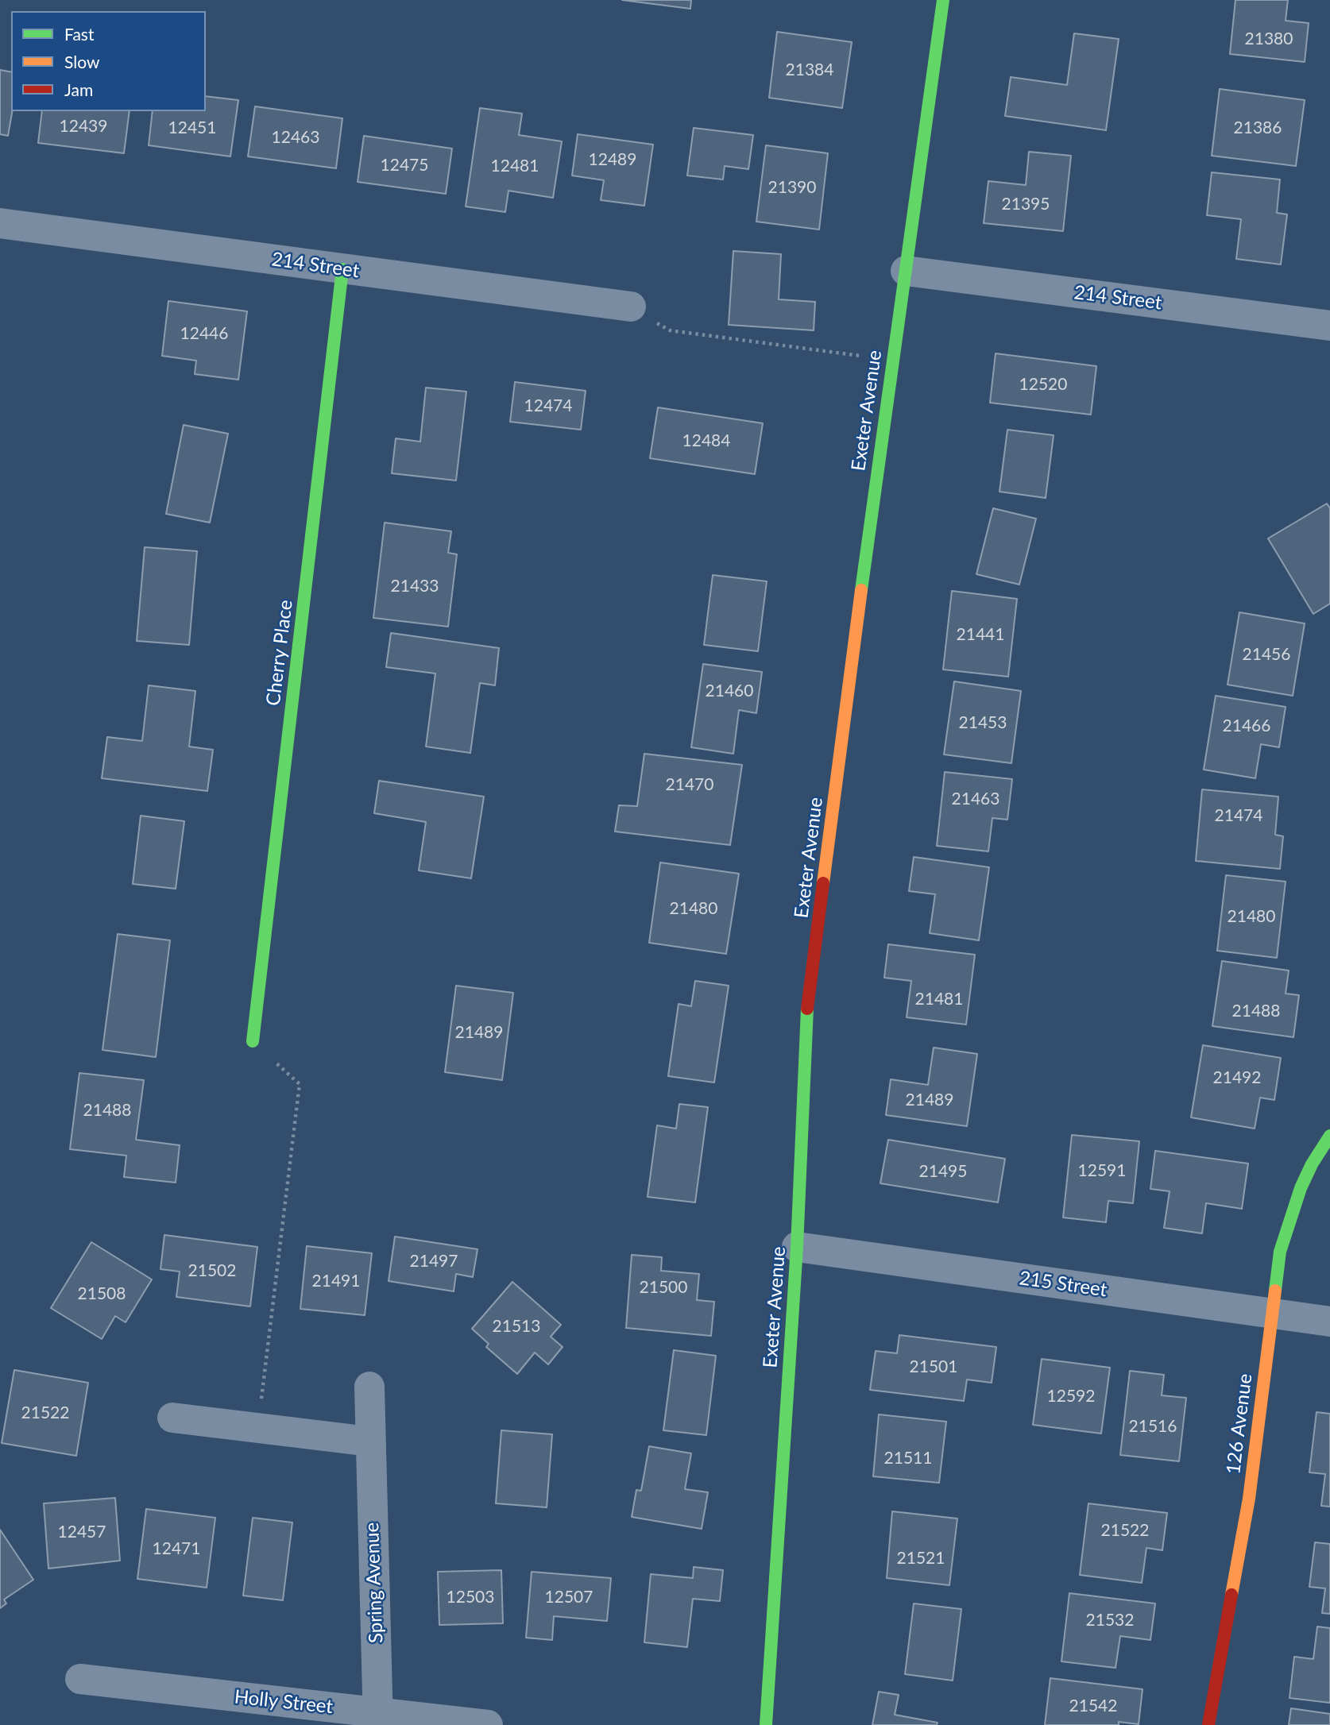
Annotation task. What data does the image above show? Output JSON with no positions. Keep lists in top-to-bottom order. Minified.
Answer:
{"streets":{"street":["214 Street","Exeter Avenue","Cherry Place","215 Street","126 Avenue","Spring Avenue","Holly Street"]},"crossings":[["214 Street","Exeter Avenue"],["214 Street","Cherry Place"],["Exeter Avenue","215 Street"],["215 Street","126 Avenue"],["Spring Avenue","Holly Street"]],"house_numbers":["21380","21384","12439","12451","21386","12463","12489","12475","12481","21390","21395","12446","12520","12474","12484","21433","21441","21456","21460","21453","21466","21470","21463","21474","21480","21480","21481","21488","21489","21492","21489","21488","12591","21495","21497","21502","21491","21500","21508","21513","21501","12592","21522","21516","21511","21522","12457","12471","21521","12503","12507","21532","21542"],"legend":["Fast","Slow","Jam"]}
